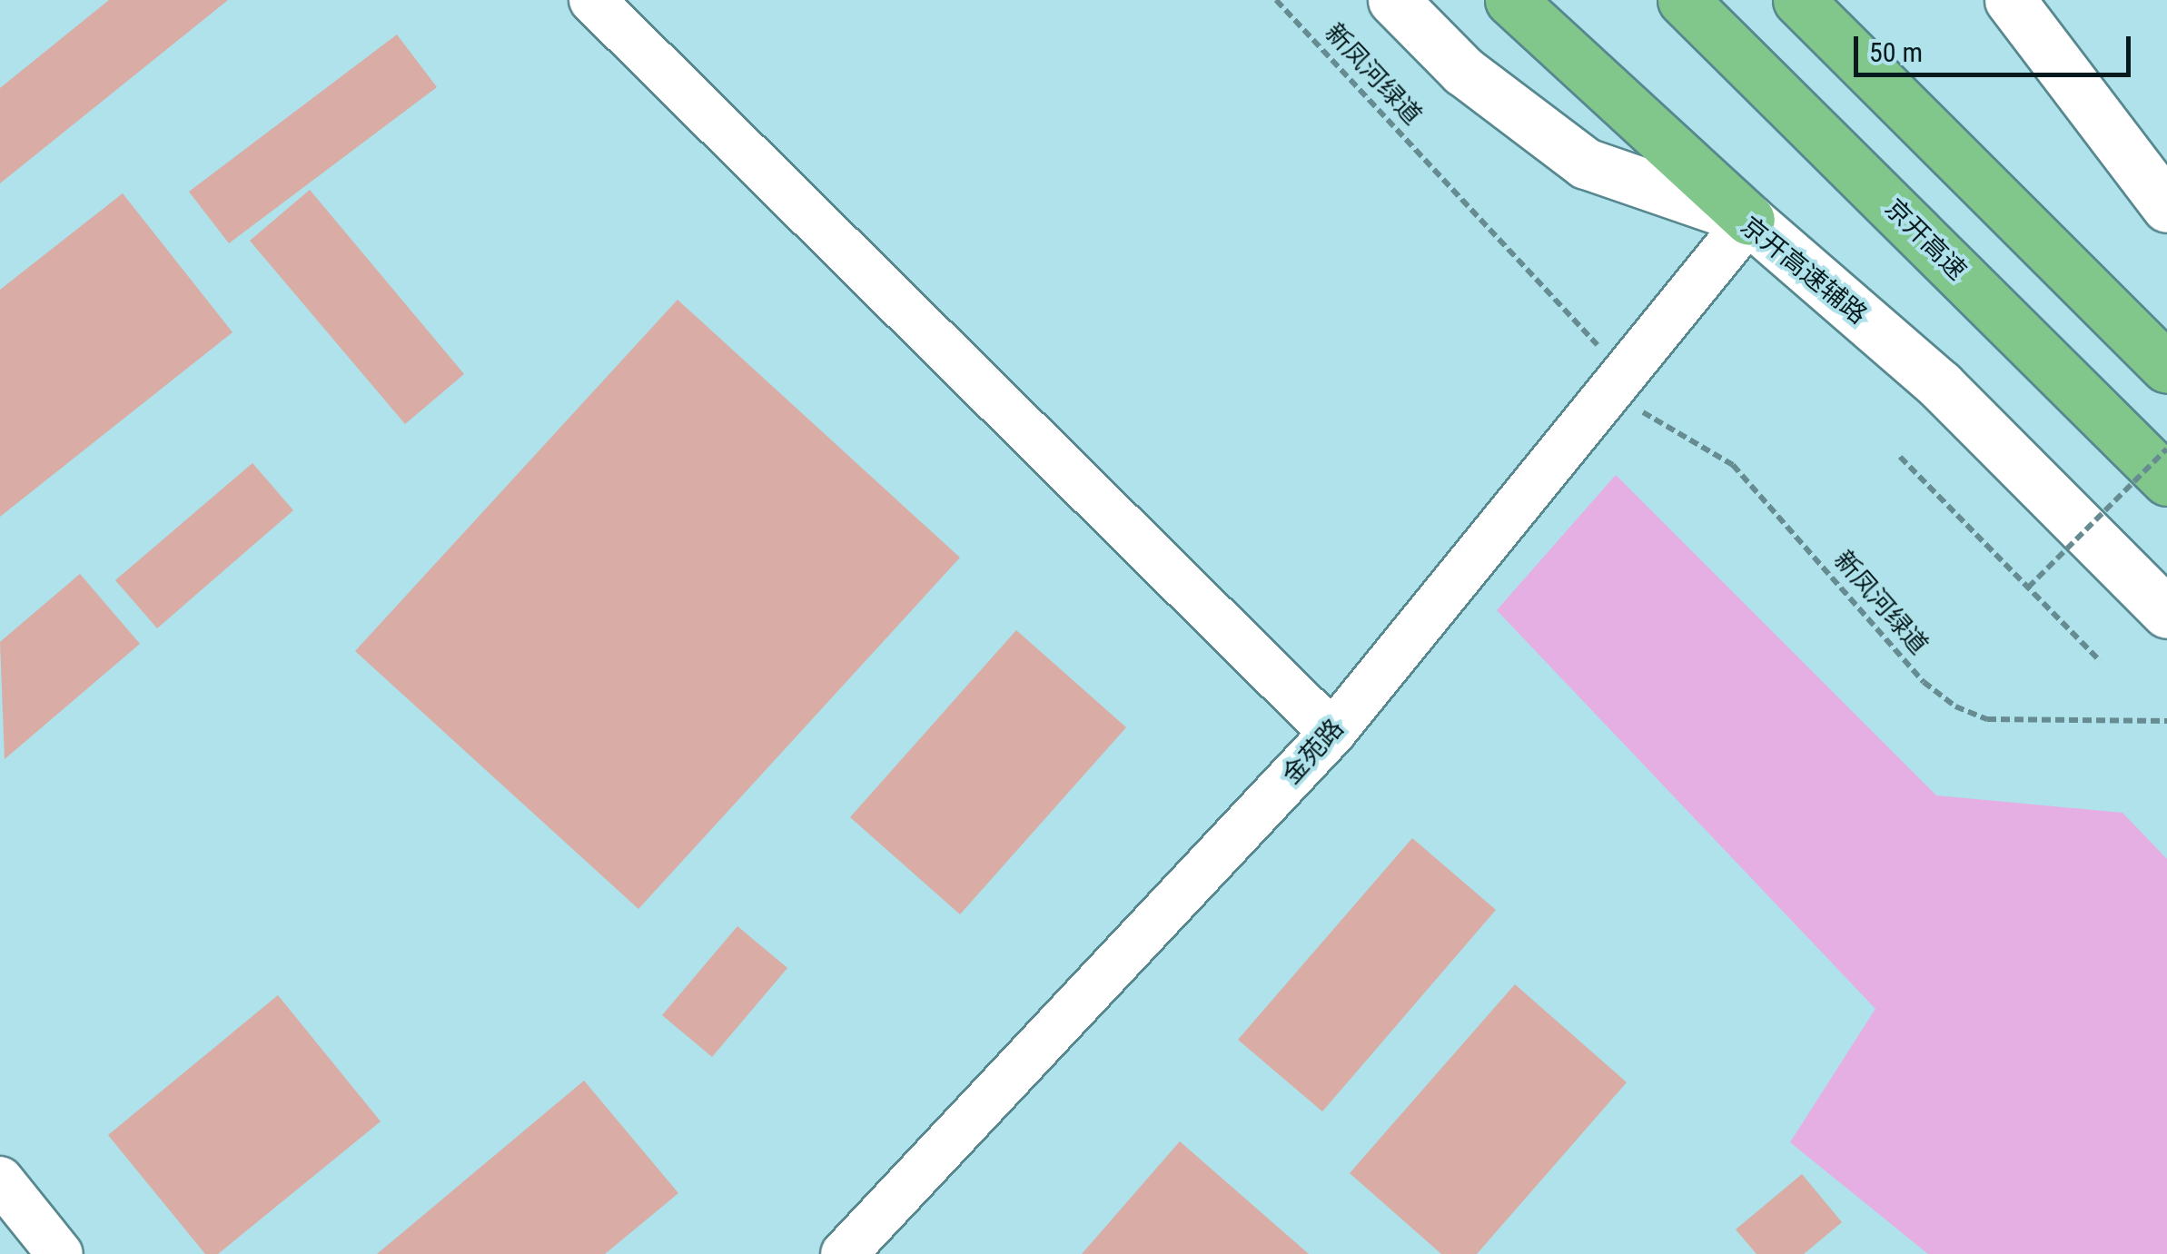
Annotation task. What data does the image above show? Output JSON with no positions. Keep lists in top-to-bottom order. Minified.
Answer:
{"streets":{"highway":["京开高速"],"main road":["京开高速辅路"],"street":["金苑路"],"path":["新凤河绿道"]},"crossings":[["新凤河绿道","金苑路"],["京开高速辅路","金苑路"]],"scale_bar":"50 m"}
